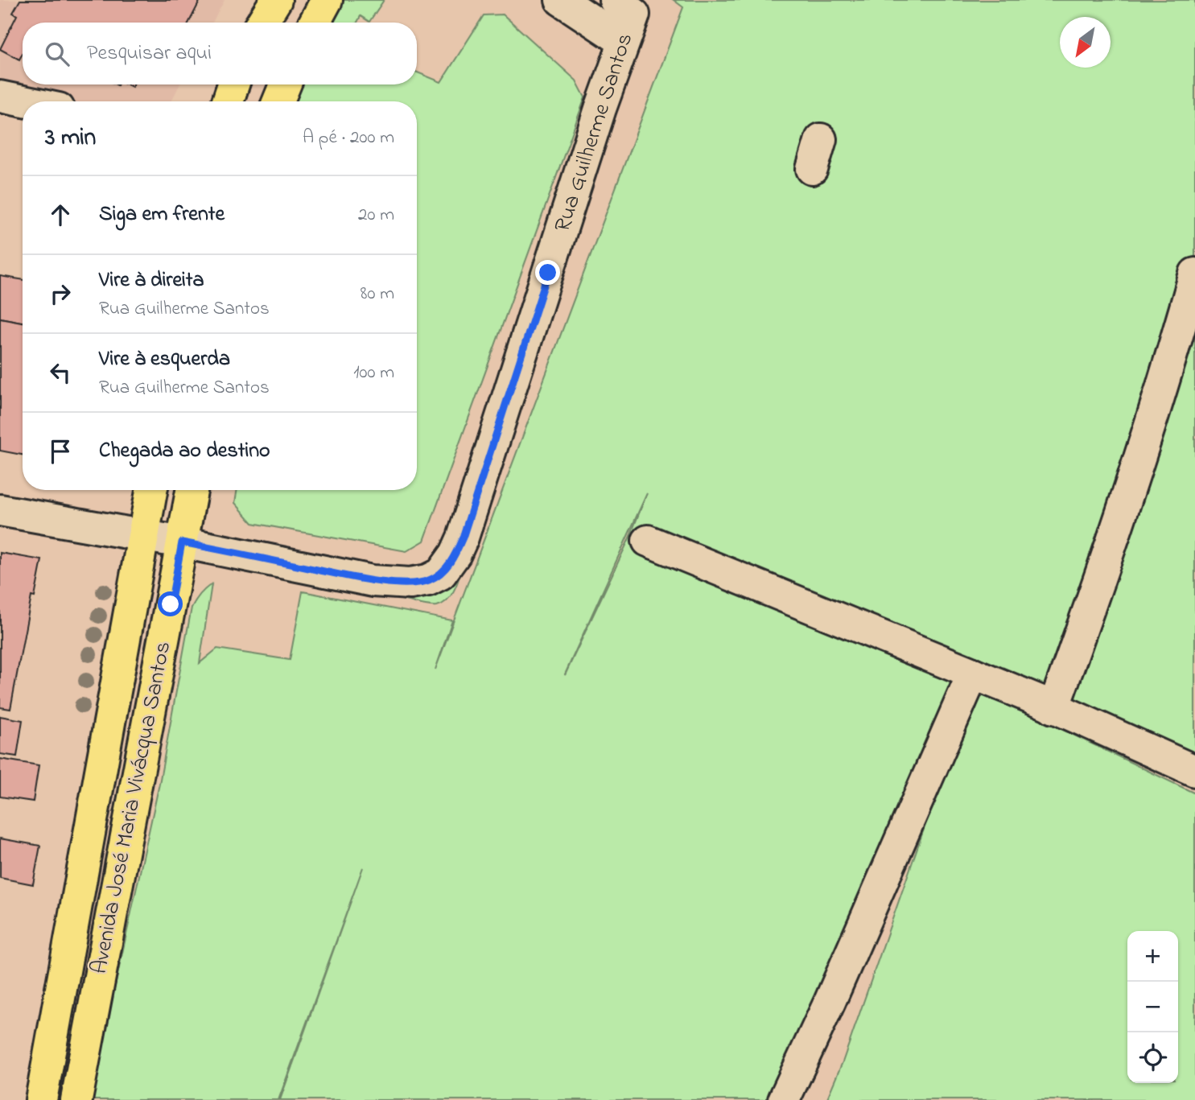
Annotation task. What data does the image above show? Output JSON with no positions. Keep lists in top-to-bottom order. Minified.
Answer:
{"streets":{"main road":["Avenida José Maria Vivácqua Santos"],"street":["Rua Guilherme Santos"]},"crossings":[["Rua Guilherme Santos","Avenida José Maria Vivácqua Santos"]],"north":"bottom left","page":{"search":"Pesquisar aqui","heading":["3 min","A pé · 200 m"],"list":[["Siga em frente","20 m"],["Vire à direita","Rua Guilherme Santos","80 m"],["Vire à esquerda","Rua Guilherme Santos","100 m"],"Chegada ao destino"],"map_buttons":["+","−"]}}
